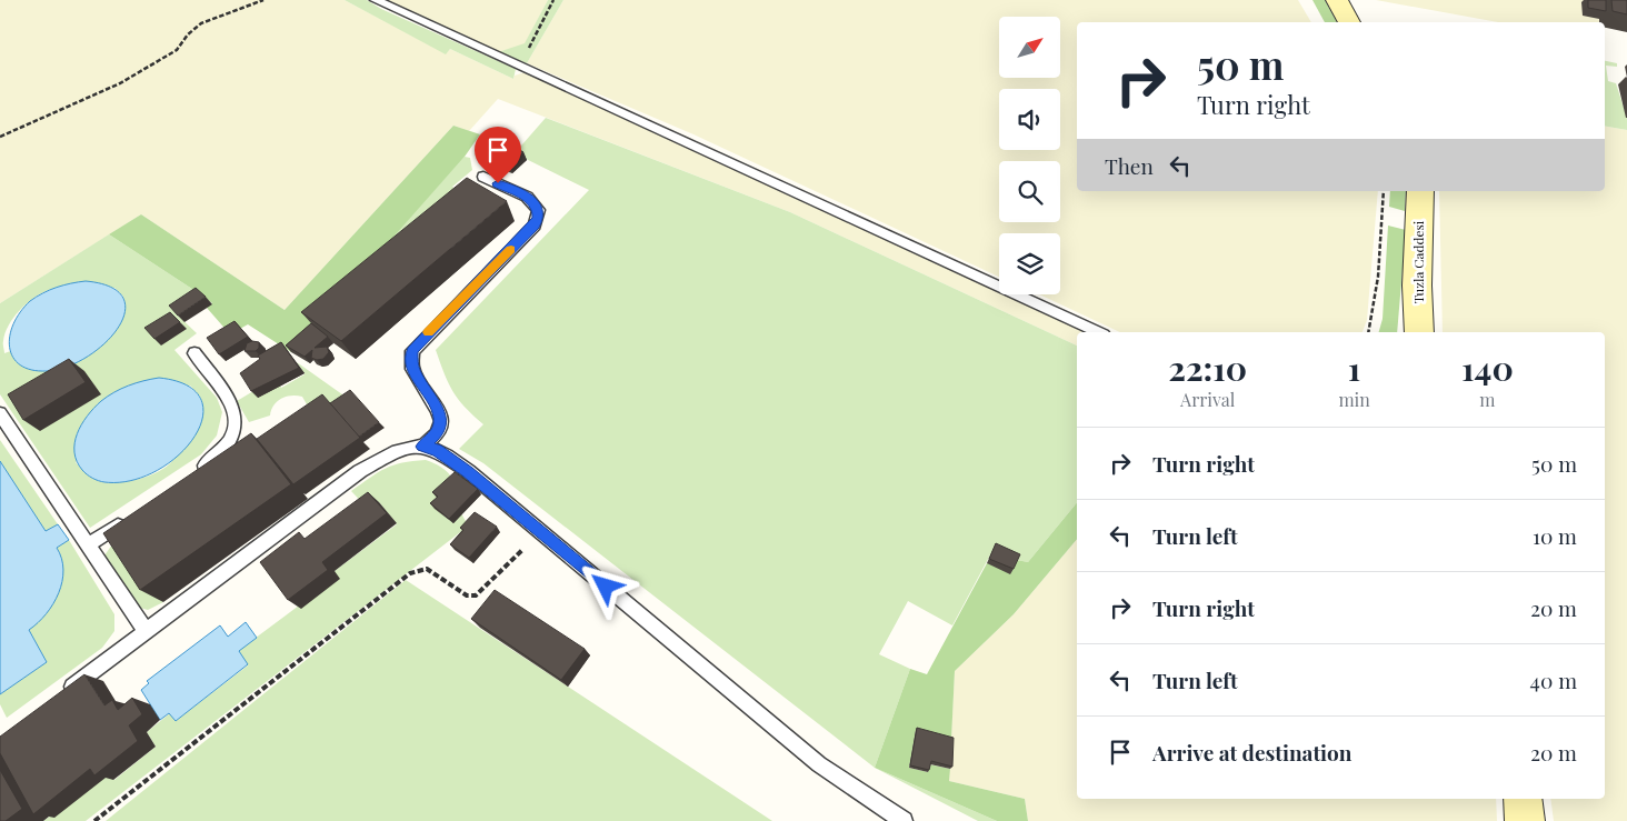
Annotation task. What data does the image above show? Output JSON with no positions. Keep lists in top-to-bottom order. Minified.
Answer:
{"streets":{"main road":["Tuzla Caddesi"]},"north":"top right","page":{"turn":["50 m","Turn right"],"then":"Then","eta":["22:10","Arrival","1","min","140","m"],"list":[{"name":"Turn right","value":"50 m"},{"name":"Turn left","value":"10 m"},{"name":"Turn right","value":"20 m"},{"name":"Turn left","value":"40 m"},{"name":"Arrive at destination","value":"20 m"}]}}
